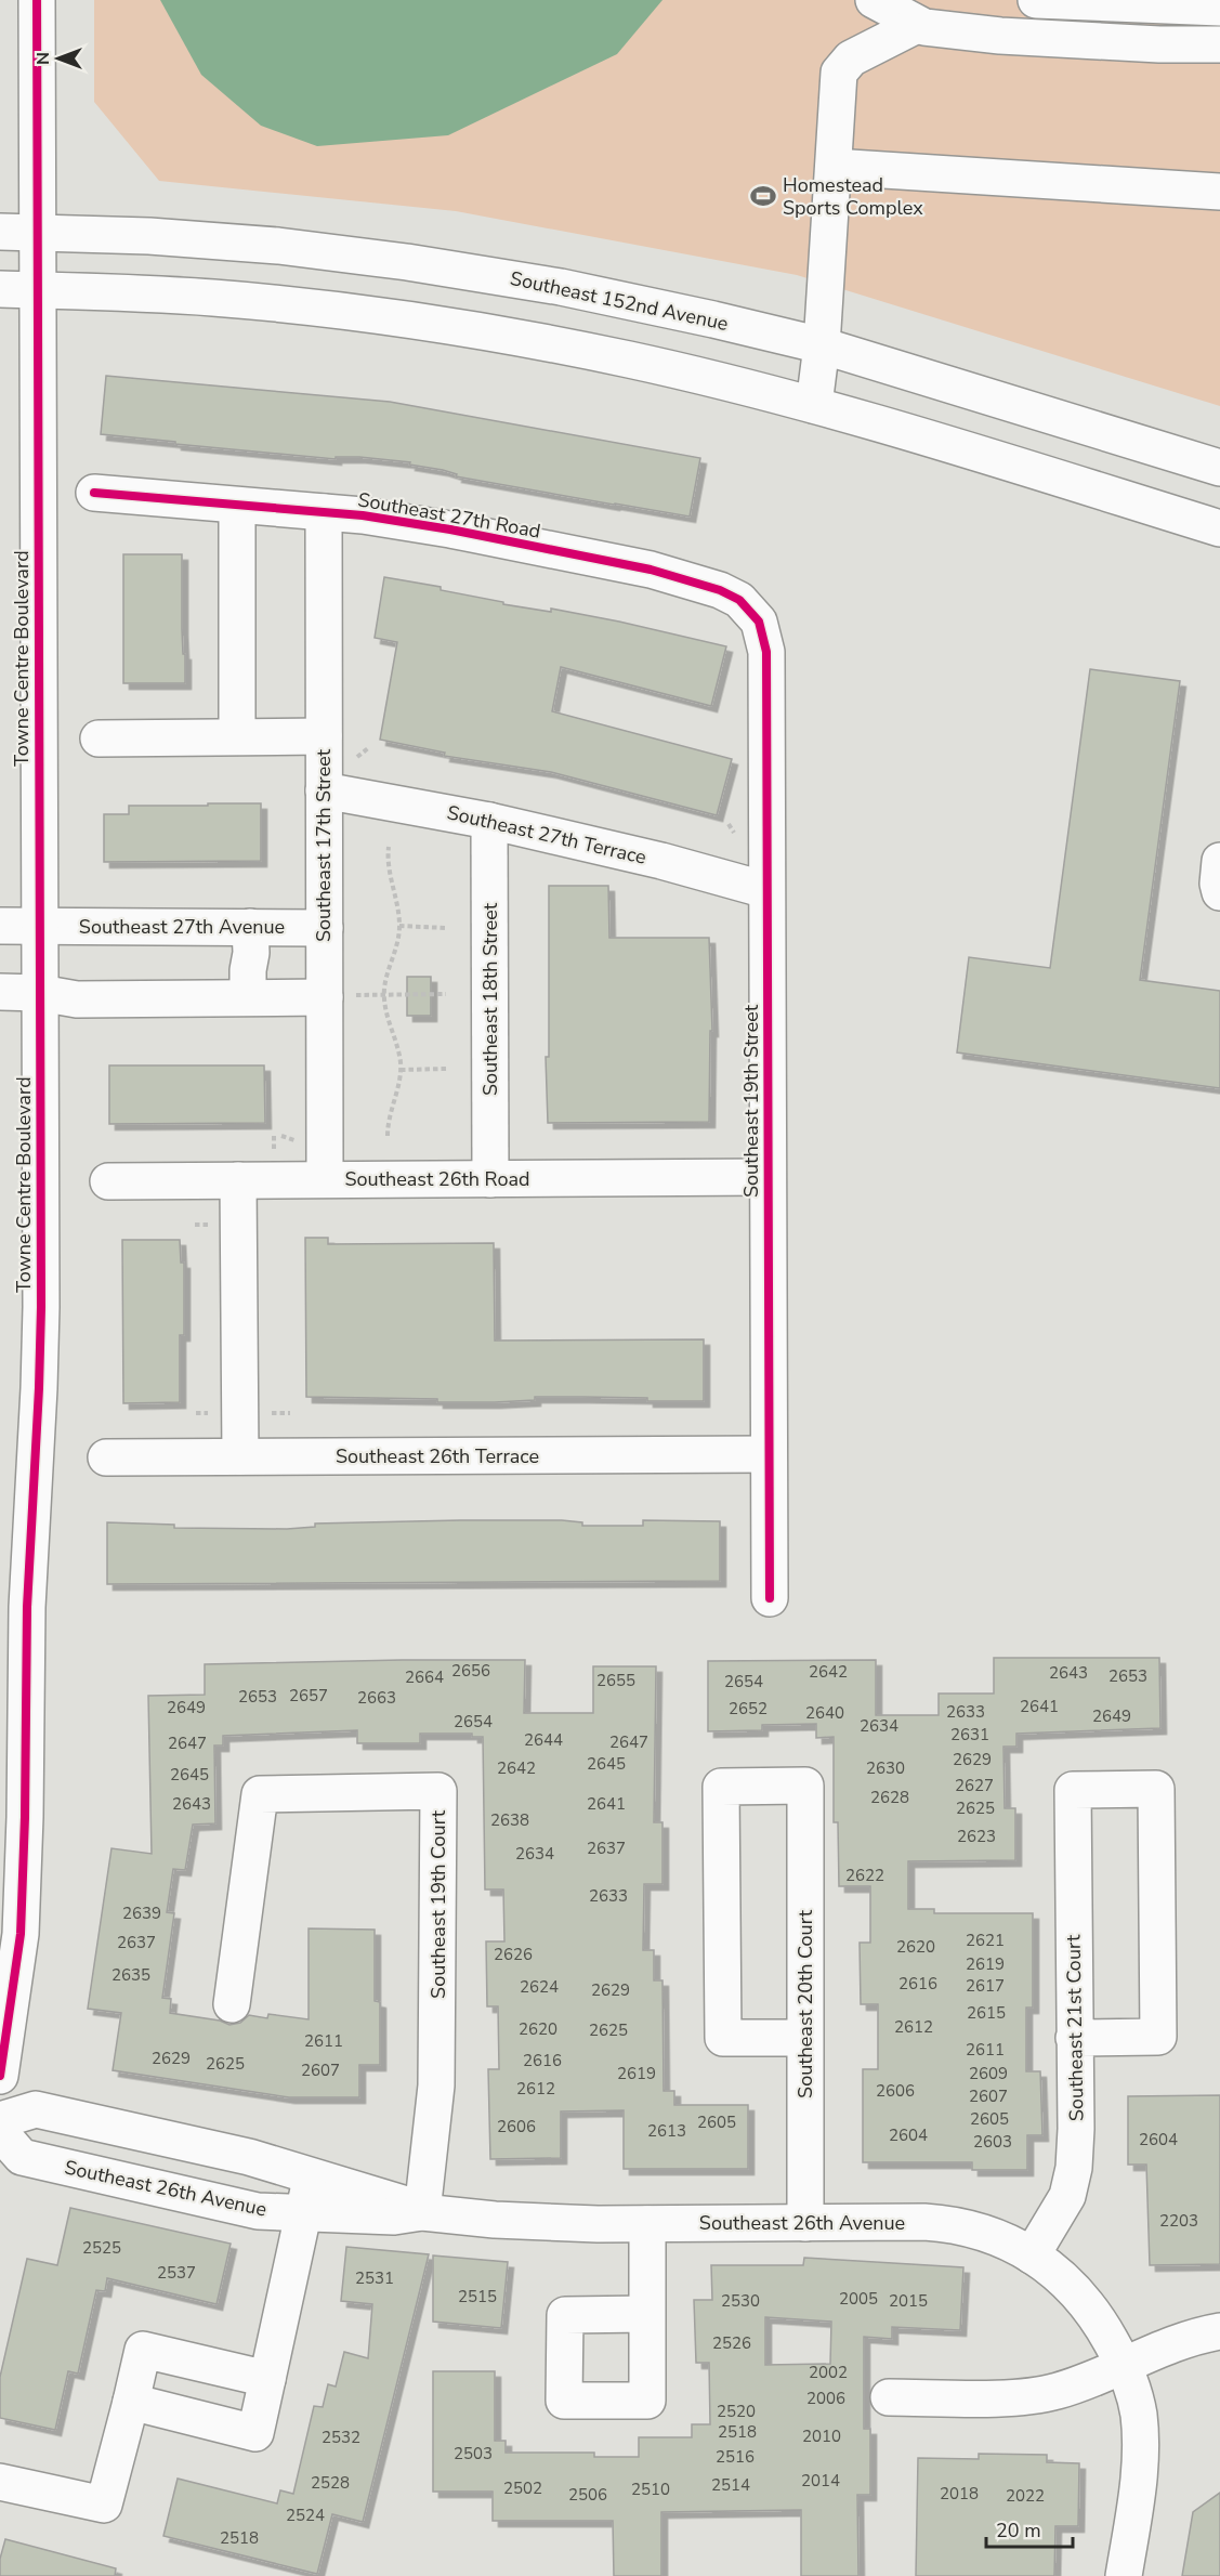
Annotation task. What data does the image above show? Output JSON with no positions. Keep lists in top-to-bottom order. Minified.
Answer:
{"streets":{"street":["Southeast 152nd Avenue","Southeast 27th Road","Towne Centre Boulevard","Southeast 27th Terrace","Southeast 17th Street","Southeast 27th Avenue","Southeast 18th Street","Southeast 19th Street","Southeast 26th Road","Southeast 26th Terrace","Southeast 19th Court","Southeast 20th Court","Southeast 21st Court","Southeast 26th Avenue"]},"crossings":[["Southeast 152nd Avenue","Towne Centre Boulevard"],["Southeast 27th Road","Southeast 17th Street"],["Southeast 27th Road","Southeast 19th Street"],["Towne Centre Boulevard","Southeast 27th Avenue"],["Southeast 27th Terrace","Southeast 17th Street"],["Southeast 27th Terrace","Southeast 18th Street"],["Southeast 27th Terrace","Southeast 19th Street"],["Southeast 17th Street","Southeast 27th Avenue"],["Southeast 17th Street","Southeast 26th Road"],["Southeast 18th Street","Southeast 26th Road"],["Southeast 19th Street","Southeast 26th Road"],["Southeast 19th Street","Southeast 26th Terrace"],["Southeast 19th Court","Southeast 26th Avenue"],["Southeast 20th Court","Southeast 26th Avenue"],["Southeast 21st Court","Southeast 26th Avenue"]],"places":{"sports":["Homestead Sports Complex"]},"house_numbers":["2656","2642","2643","2653","2664","2655","2654","2657","2653","2663","2641","2649","2652","2633","2640","2649","2654","2634","2631","2644","2647","2647","2629","2645","2642","2630","2645","2627","2628","2643","2641","2625","2638","2623","2637","2634","2622","2633","2639","2621","2637","2620","2626","2619","2635","2616","2617","2624","2629","2615","2612","2620","2625","2611","2611","2629","2616","2625","2607","2619","2609","2612","2606","2607","2605","2605","2606","2613","2604","2604","2603","2203","2525","2537","2531","2515","2005","2530","2015","2526","2002","2006","2520","2518","2010","2532","2503","2516","2014","2528","2514","2502","2510","2018","2506","2022","2524","2518"],"scale_bar":"20 m","north":"left"}
